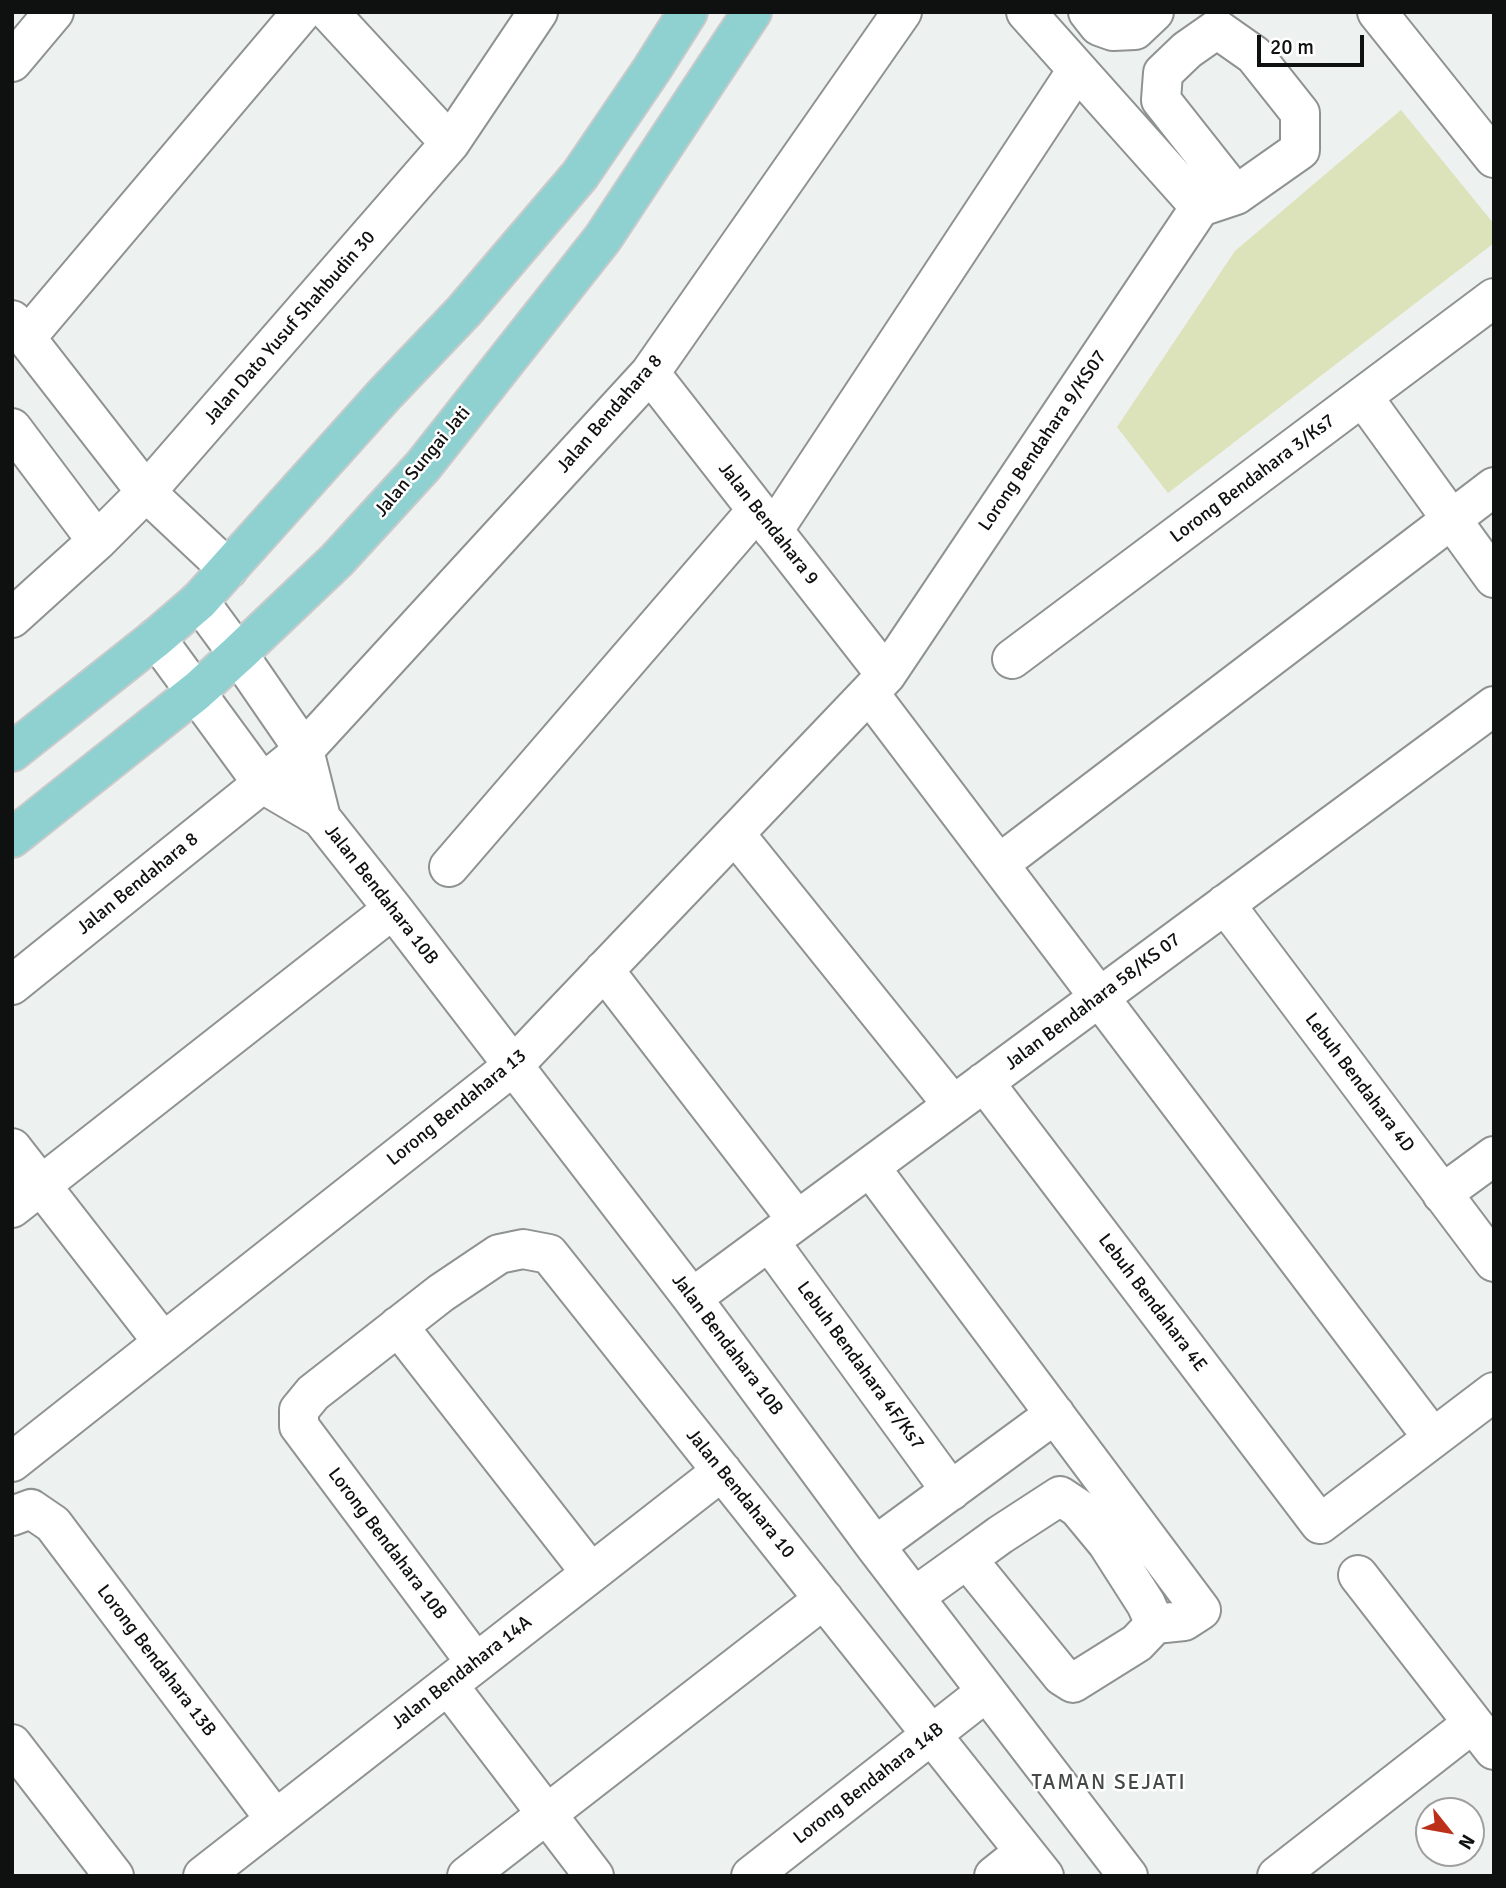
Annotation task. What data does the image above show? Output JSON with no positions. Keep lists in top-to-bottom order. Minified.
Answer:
{"streets":{"main road":["Jalan Sungai Jati"],"street":["Jalan Dato Yusuf Shahbudin 30","Jalan Bendahara 8","Lorong Bendahara 9/KS07","Lorong Bendahara 3/Ks7","Jalan Bendahara 9","Jalan Bendahara 10B","Jalan Bendahara 58/KS 07","Lebuh Bendahara 4D","Lorong Bendahara 13","Lebuh Bendahara 4E","Lebuh Bendahara 4F/Ks7","Jalan Bendahara 10","Lorong Bendahara 10B","Lorong Bendahara 13B","Jalan Bendahara 14A","Lorong Bendahara 14B"]},"crossings":[["Jalan Bendahara 8","Jalan Bendahara 9"],["Jalan Bendahara 8","Jalan Bendahara 10B"],["Lorong Bendahara 9/KS07","Jalan Bendahara 9"],["Lorong Bendahara 9/KS07","Lorong Bendahara 13"],["Jalan Sungai Jati","Jalan Bendahara 10B"],["Jalan Bendahara 9","Jalan Bendahara 58/KS 07"],["Jalan Bendahara 9","Lorong Bendahara 13"],["Jalan Bendahara 9","Lebuh Bendahara 4E"],["Jalan Bendahara 10B","Jalan Bendahara 58/KS 07"],["Jalan Bendahara 10B","Lorong Bendahara 13"],["Jalan Bendahara 10B","Lorong Bendahara 14B"],["Jalan Bendahara 58/KS 07","Lebuh Bendahara 4D"],["Jalan Bendahara 58/KS 07","Lebuh Bendahara 4E"],["Jalan Bendahara 58/KS 07","Lebuh Bendahara 4F/Ks7"],["Jalan Bendahara 10","Lorong Bendahara 10B"],["Jalan Bendahara 10","Jalan Bendahara 14A"],["Jalan Bendahara 10","Lorong Bendahara 14B"],["Lorong Bendahara 10B","Jalan Bendahara 14A"],["Lorong Bendahara 13B","Jalan Bendahara 14A"]],"districts":["TAMAN SEJATI"],"scale_bar":"20 m","north":"bottom right"}
